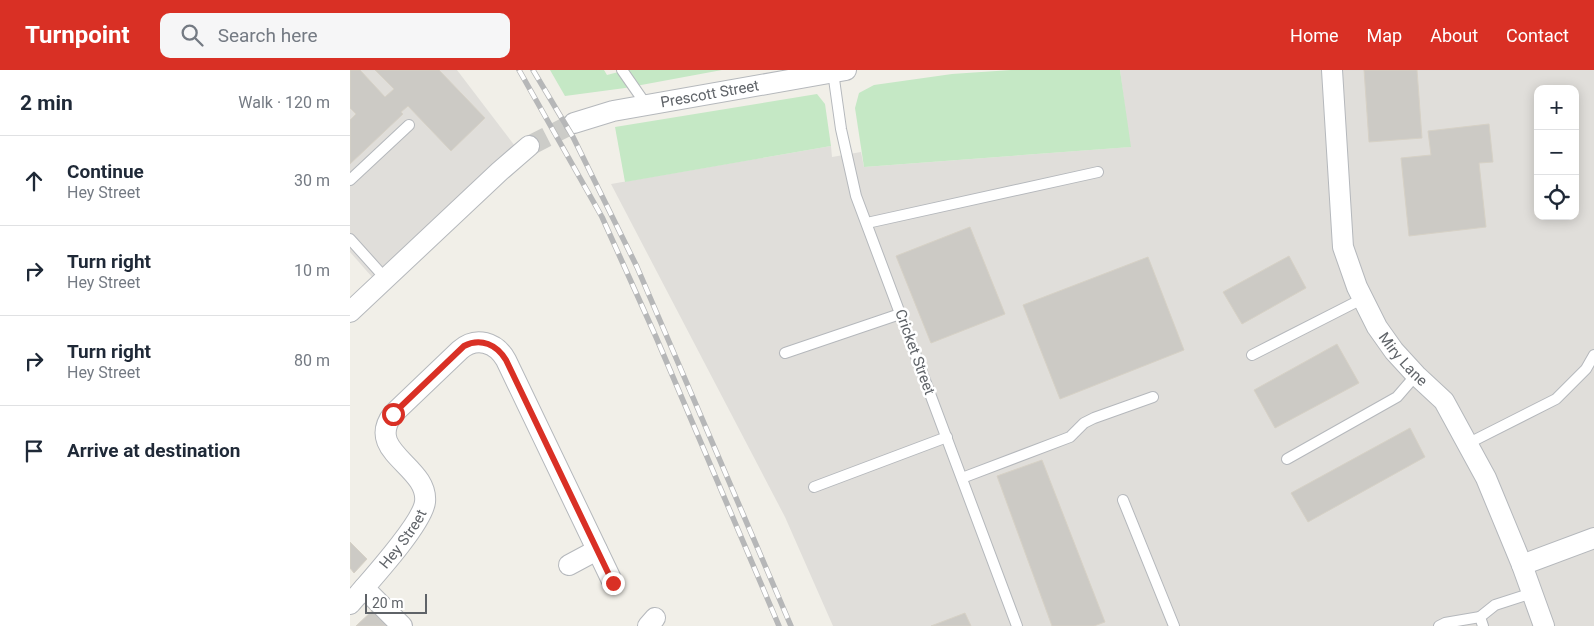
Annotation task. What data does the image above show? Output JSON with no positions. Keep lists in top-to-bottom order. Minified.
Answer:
{"streets":{"street":["Prescott Street","Miry Lane","Hey Street"],"lane":["Cricket Street"]},"crossings":[["Prescott Street","Cricket Street"]],"scale_bar":"20 m","page":{"header":"Turnpoint","search":"Search here","nav":["Home","Map","About","Contact"],"heading":["2 min","Walk · 120 m"],"map_buttons":["+","−"],"list":[["Continue","Hey Street","30 m"],["Turn right","Hey Street","10 m"],["Turn right","Hey Street","80 m"],"Arrive at destination"],"scale":"20 m"}}
